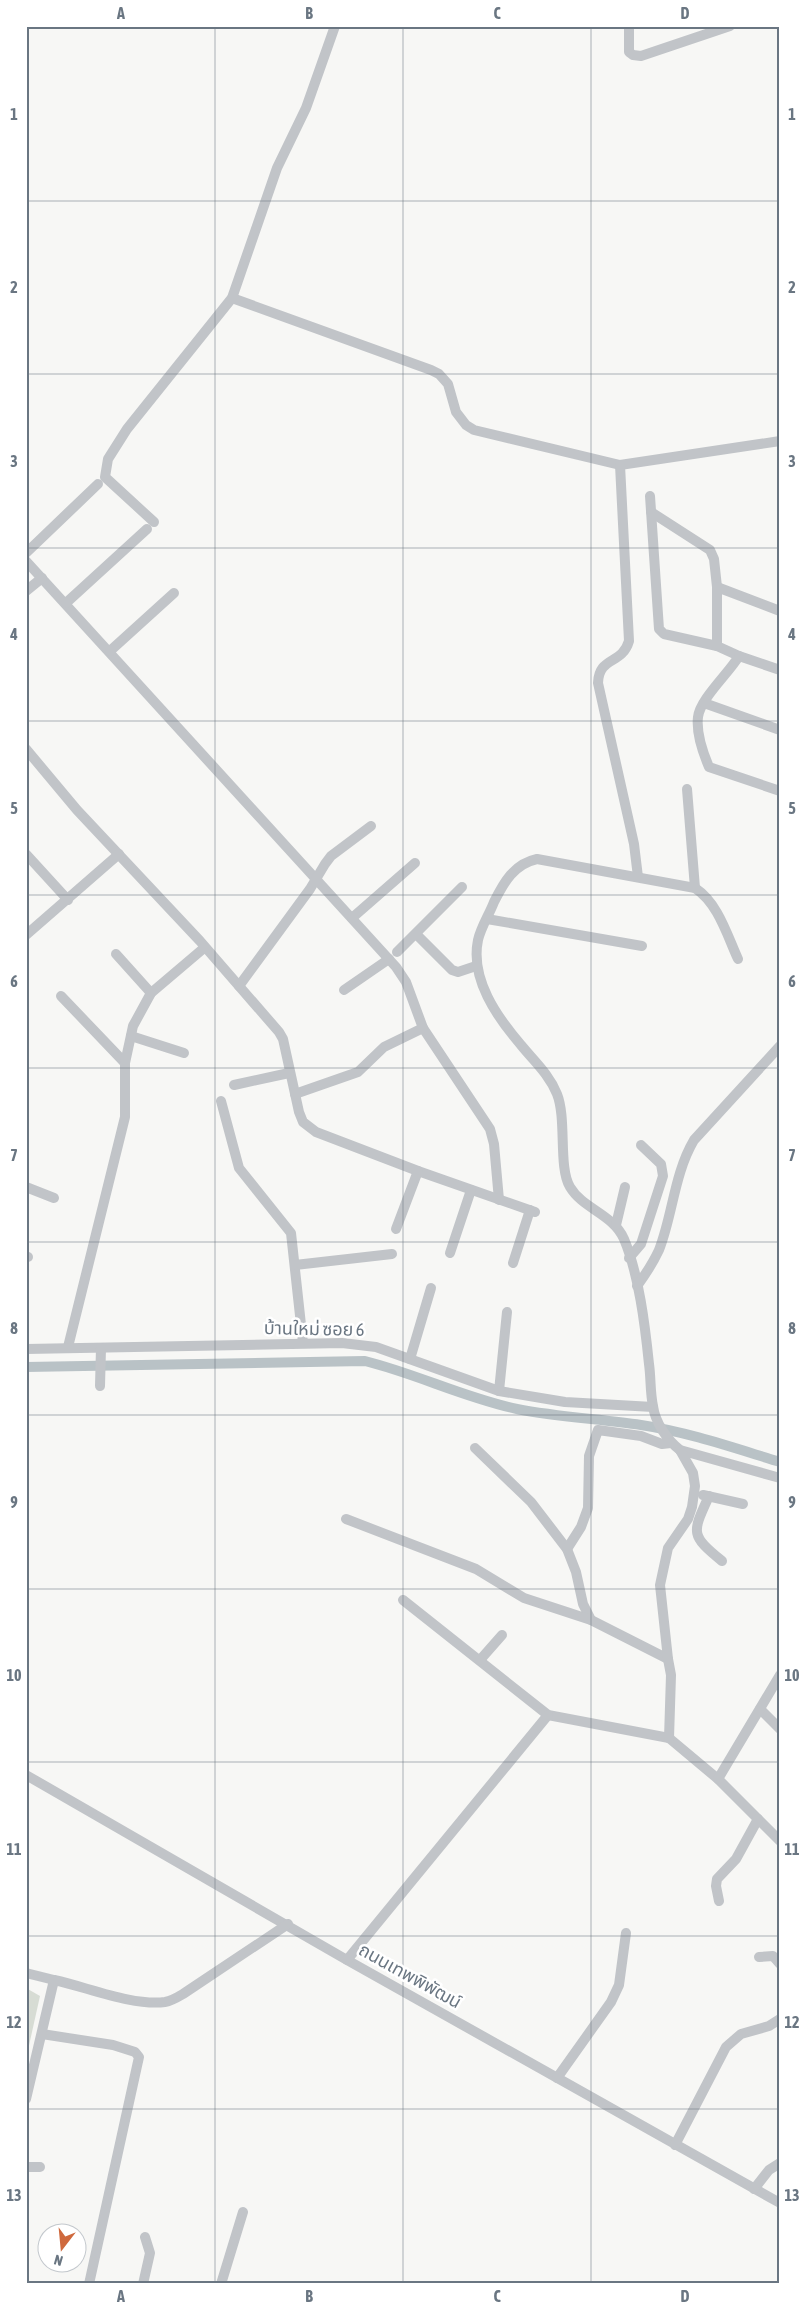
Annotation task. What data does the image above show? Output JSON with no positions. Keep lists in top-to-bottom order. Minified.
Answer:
{"streets":{"street":["บ้านใหม่ ซอย 6","ถนนเทพพิพัฒน์"]},"north":"bottom","grid":{"columns":["A","B","C","D"],"rows":["1","2","3","4","5","6","7","8","9","10","11","12","13"]}}
